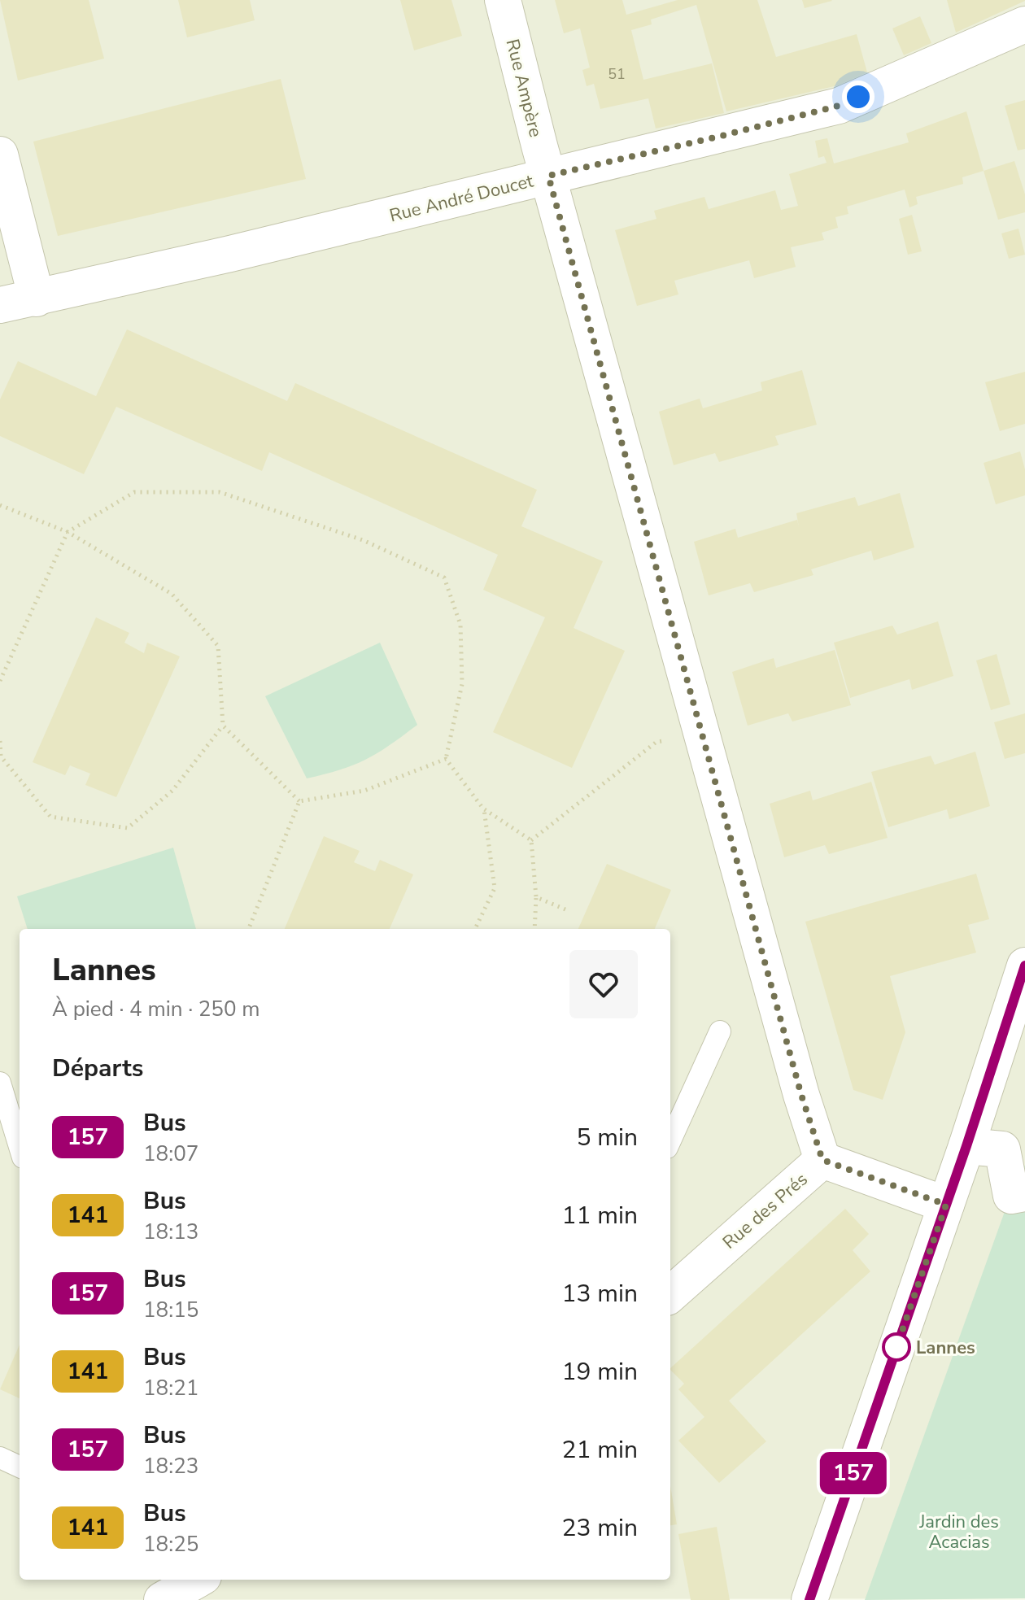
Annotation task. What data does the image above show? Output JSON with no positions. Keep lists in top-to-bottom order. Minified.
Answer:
{"streets":{"street":["Rue Ampère","Rue André Doucet","Rue des Prés"]},"crossings":[["Rue Ampère","Rue André Doucet"],["Rue Ampère","Rue des Prés"]],"parks":["Jardin des Acacias"],"places":["Lannes"],"lines":["bus line 157"],"house_numbers":["51"],"page":{"on_map":"157","heading":[["Lannes","À pied · 4 min · 250 m"],"Départs"],"list":[{"mark":"157","name":"Bus","note":"18:07","value":"5 min"},{"mark":"141","name":"Bus","note":"18:13","value":"11 min"},{"mark":"157","name":"Bus","note":"18:15","value":"13 min"},{"mark":"141","name":"Bus","note":"18:21","value":"19 min"},{"mark":"157","name":"Bus","note":"18:23","value":"21 min"},{"mark":"141","name":"Bus","note":"18:25","value":"23 min"}]}}
